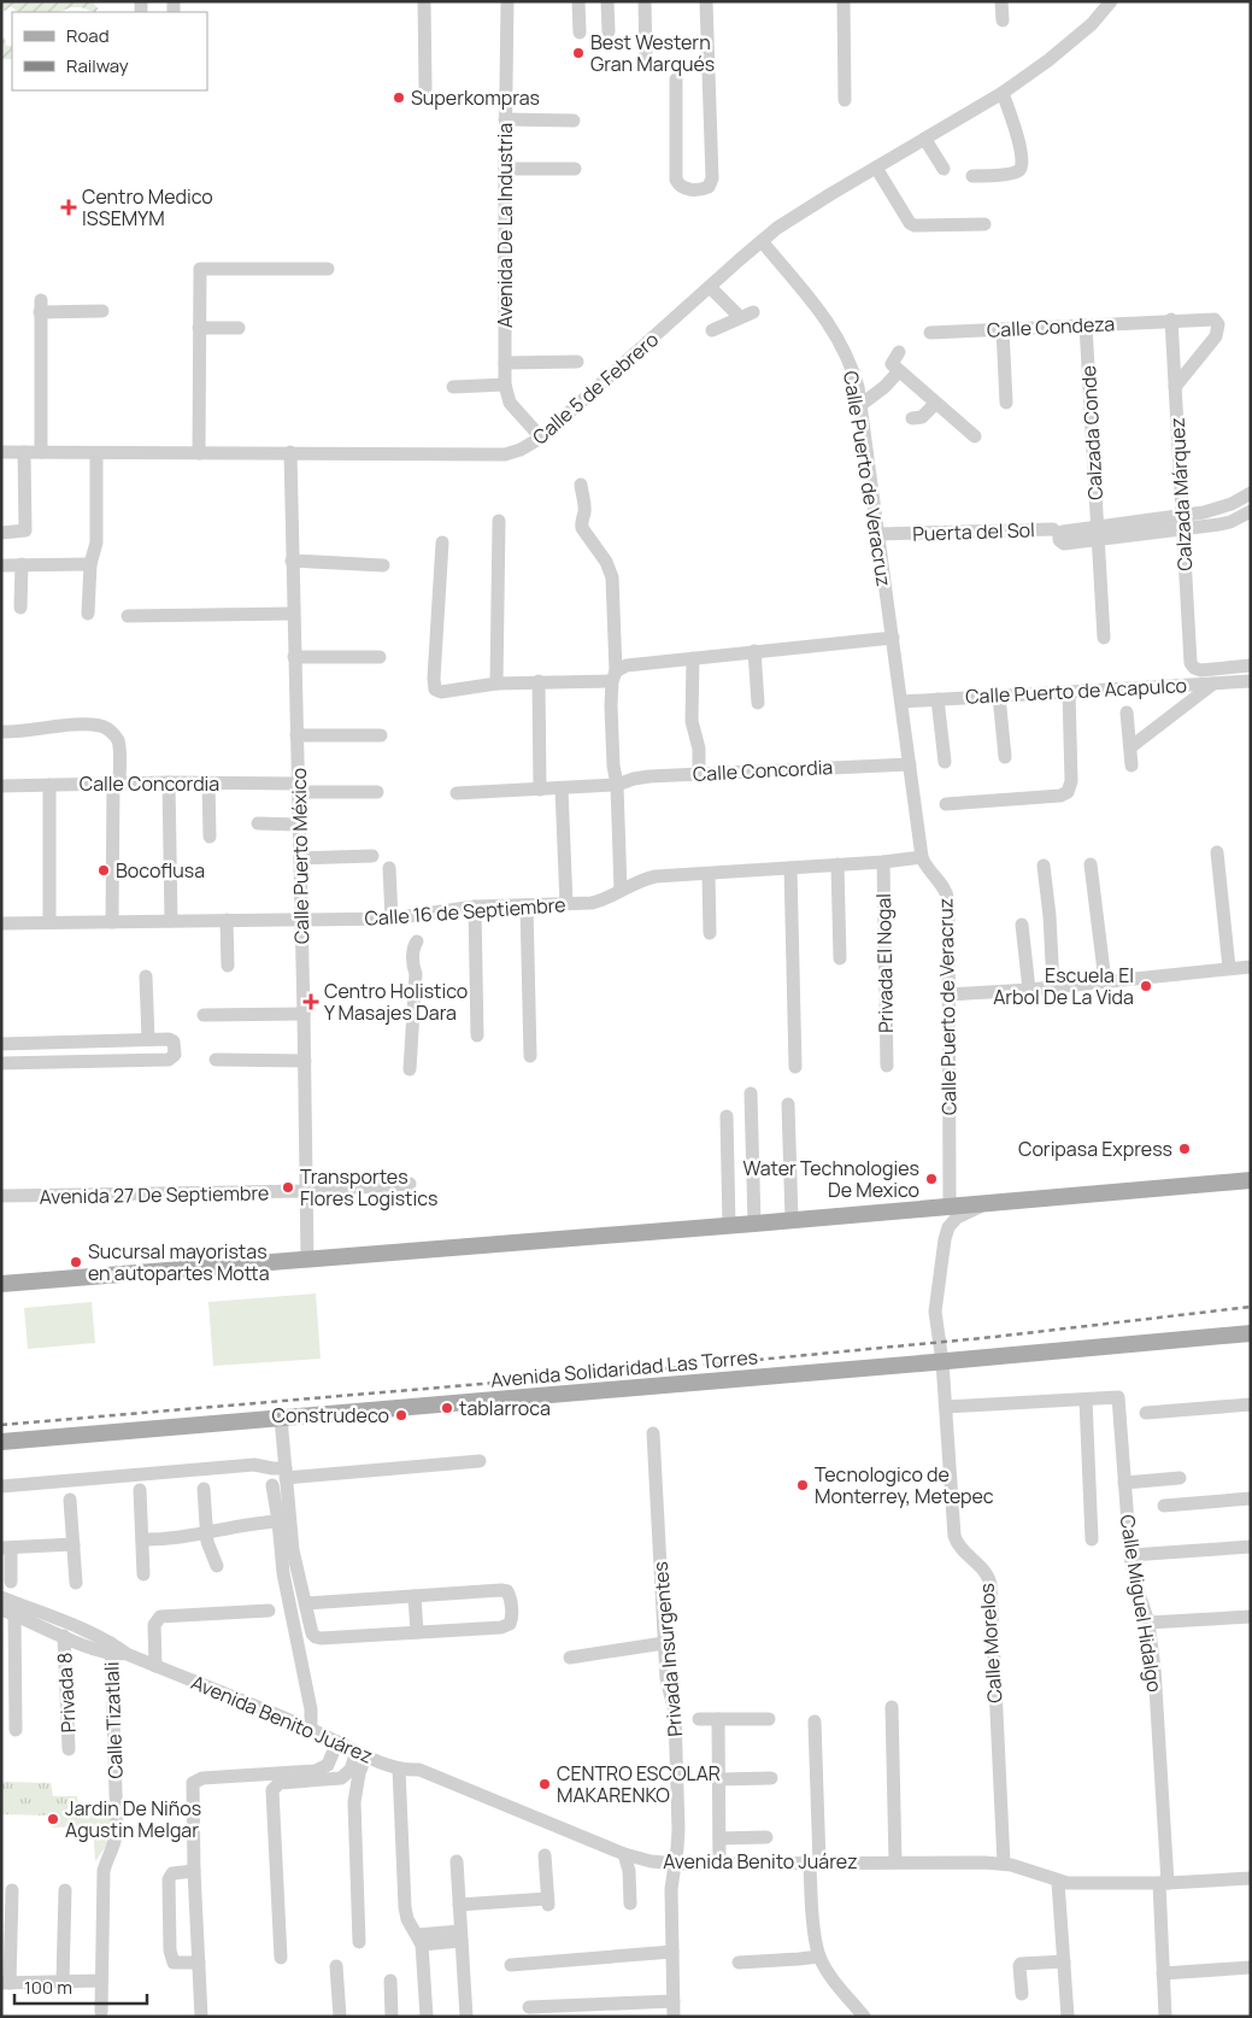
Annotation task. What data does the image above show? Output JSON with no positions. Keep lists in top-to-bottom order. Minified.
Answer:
{"streets":{"main road":["Avenida Solidaridad Las Torres"],"street":["Avenida De La Industria","Calle Condeza","Calle 5 de Febrero","Calzada Conde","Calle Puerto de Veracruz","Calzada Márquez","Puerta del Sol","Calle Puerto de Acapulco","Calle Concordia","Calle Puerto México","Calle 16 de Septiembre","Privada El Nogal","Avenida 27 De Septiembre","Calle Miguel Hidalgo","Calle Morelos","Privada Insurgentes","Privada 8","Avenida Benito Juárez","Calle Tizatlali"]},"crossings":[["Avenida De La Industria","Calle 5 de Febrero"],["Calle Condeza","Calzada Conde"],["Calle Condeza","Calzada Márquez"],["Calle 5 de Febrero","Calle Puerto de Veracruz"],["Calle 5 de Febrero","Calle Puerto México"],["Calle Puerto de Veracruz","Puerta del Sol"],["Calle Puerto de Veracruz","Calle Puerto de Acapulco"],["Calle Puerto de Veracruz","Calle Concordia"],["Calle Puerto de Veracruz","Calle 16 de Septiembre"],["Calle Concordia","Calle Puerto México"],["Calle Puerto México","Calle 16 de Septiembre"],["Calle Puerto México","Avenida 27 De Septiembre"],["Calle 16 de Septiembre","Privada El Nogal"],["Avenida Solidaridad Las Torres","Calle Morelos"],["Calle Miguel Hidalgo","Avenida Benito Juárez"],["Calle Morelos","Avenida Benito Juárez"],["Privada Insurgentes","Avenida Benito Juárez"],["Privada 8","Avenida Benito Juárez"],["Avenida Benito Juárez","Calle Tizatlali"]],"places":{"other":["Best Western Gran Marqués","Superkompras","Bocoflusa","Escuela El Arbol De La Vida","Coripasa Express","Water Technologies De Mexico","Transportes Flores Logistics","Sucursal mayoristas en autopartes Motta","tablarroca","Construdeco","Tecnologico de Monterrey, Metepec","CENTRO ESCOLAR MAKARENKO","Jardin De Niños Agustin Melgar"],"health":["Centro Medico ISSEMYM","Centro Holistico Y Masajes Dara"]},"legend":["Road","Railway"],"scale_bar":"100 m"}
